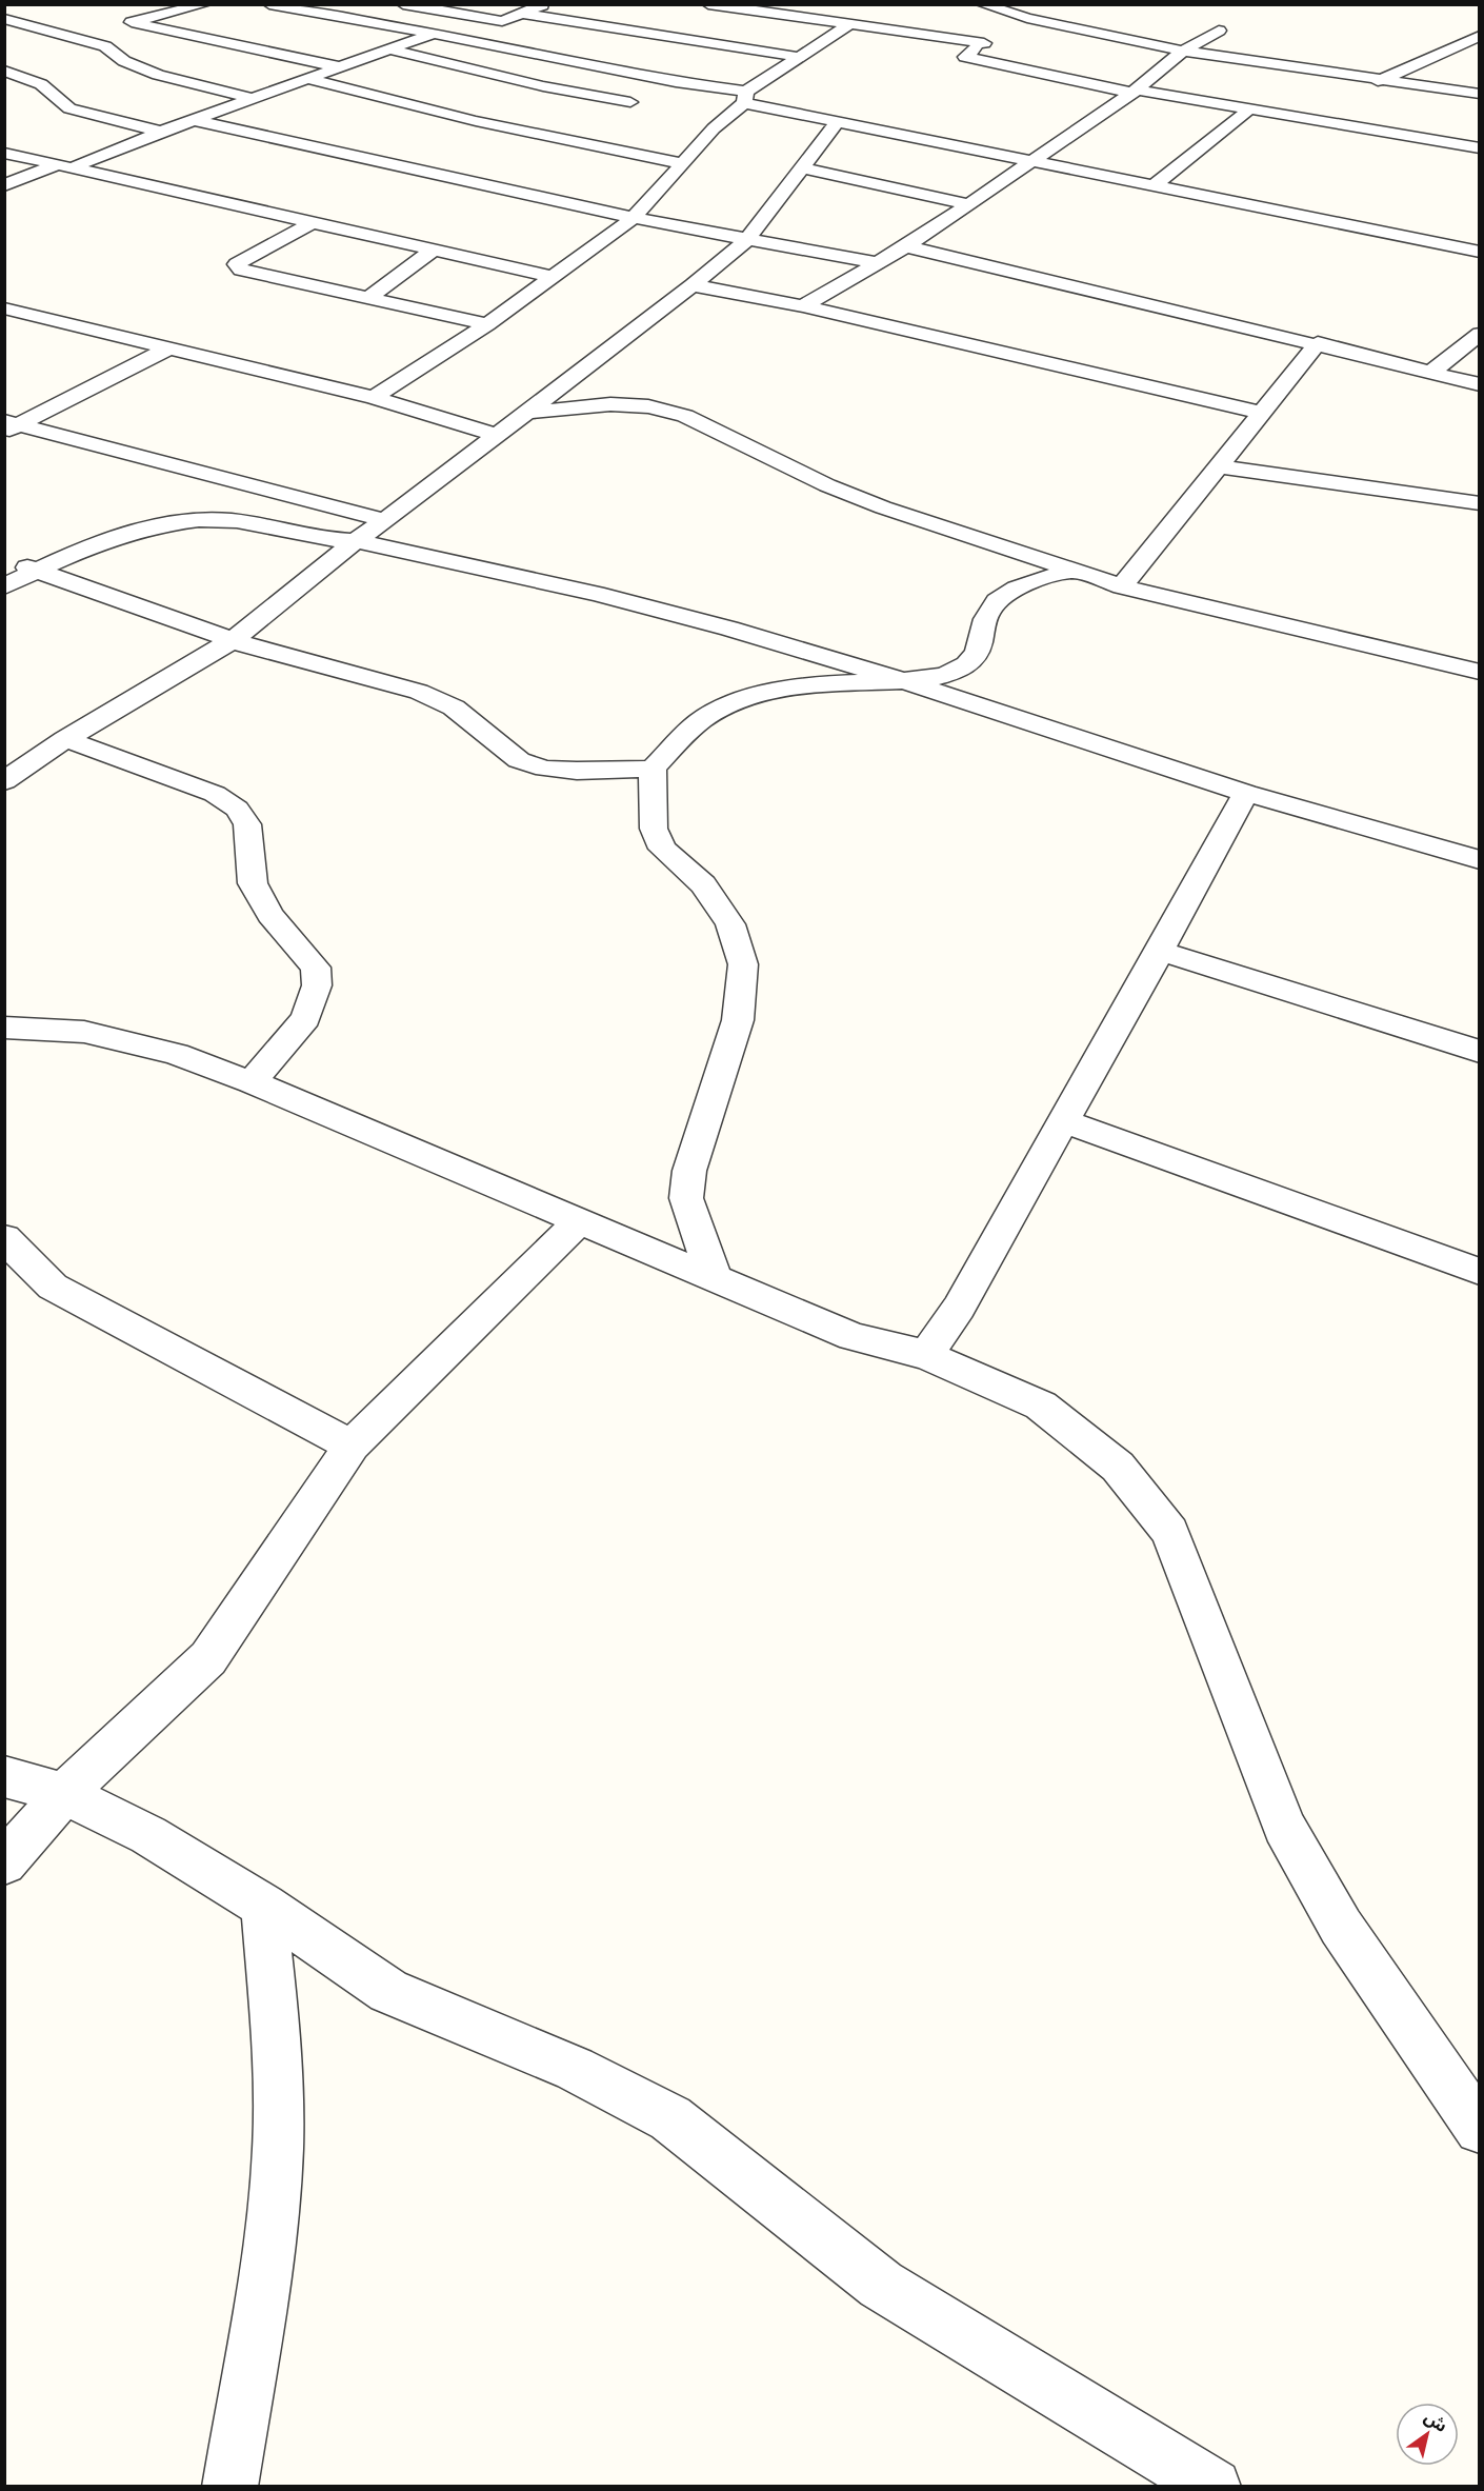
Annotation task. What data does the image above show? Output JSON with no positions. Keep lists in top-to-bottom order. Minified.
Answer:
{"north":"top right"}
